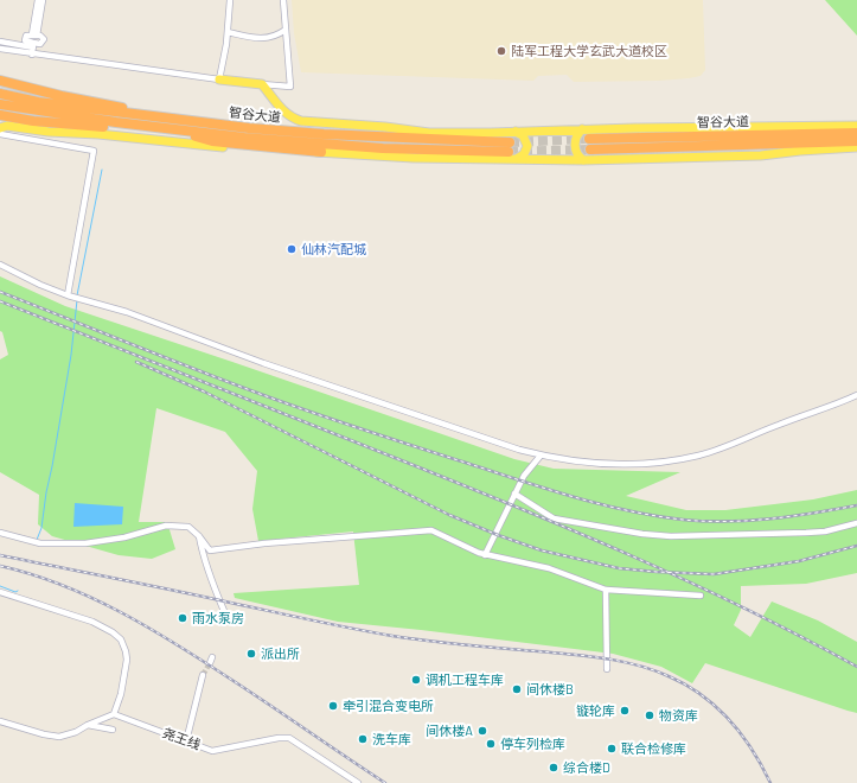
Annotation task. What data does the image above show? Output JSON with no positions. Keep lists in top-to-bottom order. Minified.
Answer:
{"streets":{"highway":["智谷大道"],"street":["尧王线"]},"places":["陆军工程大学玄武大道校区","仙林汽配城","雨水泵房","派出所","调机工程车库","间休楼B","牵引混合变电所","镟轮库","物资库","间休楼A","洗车库","停车列检库","联合检修库","综合楼D"]}
